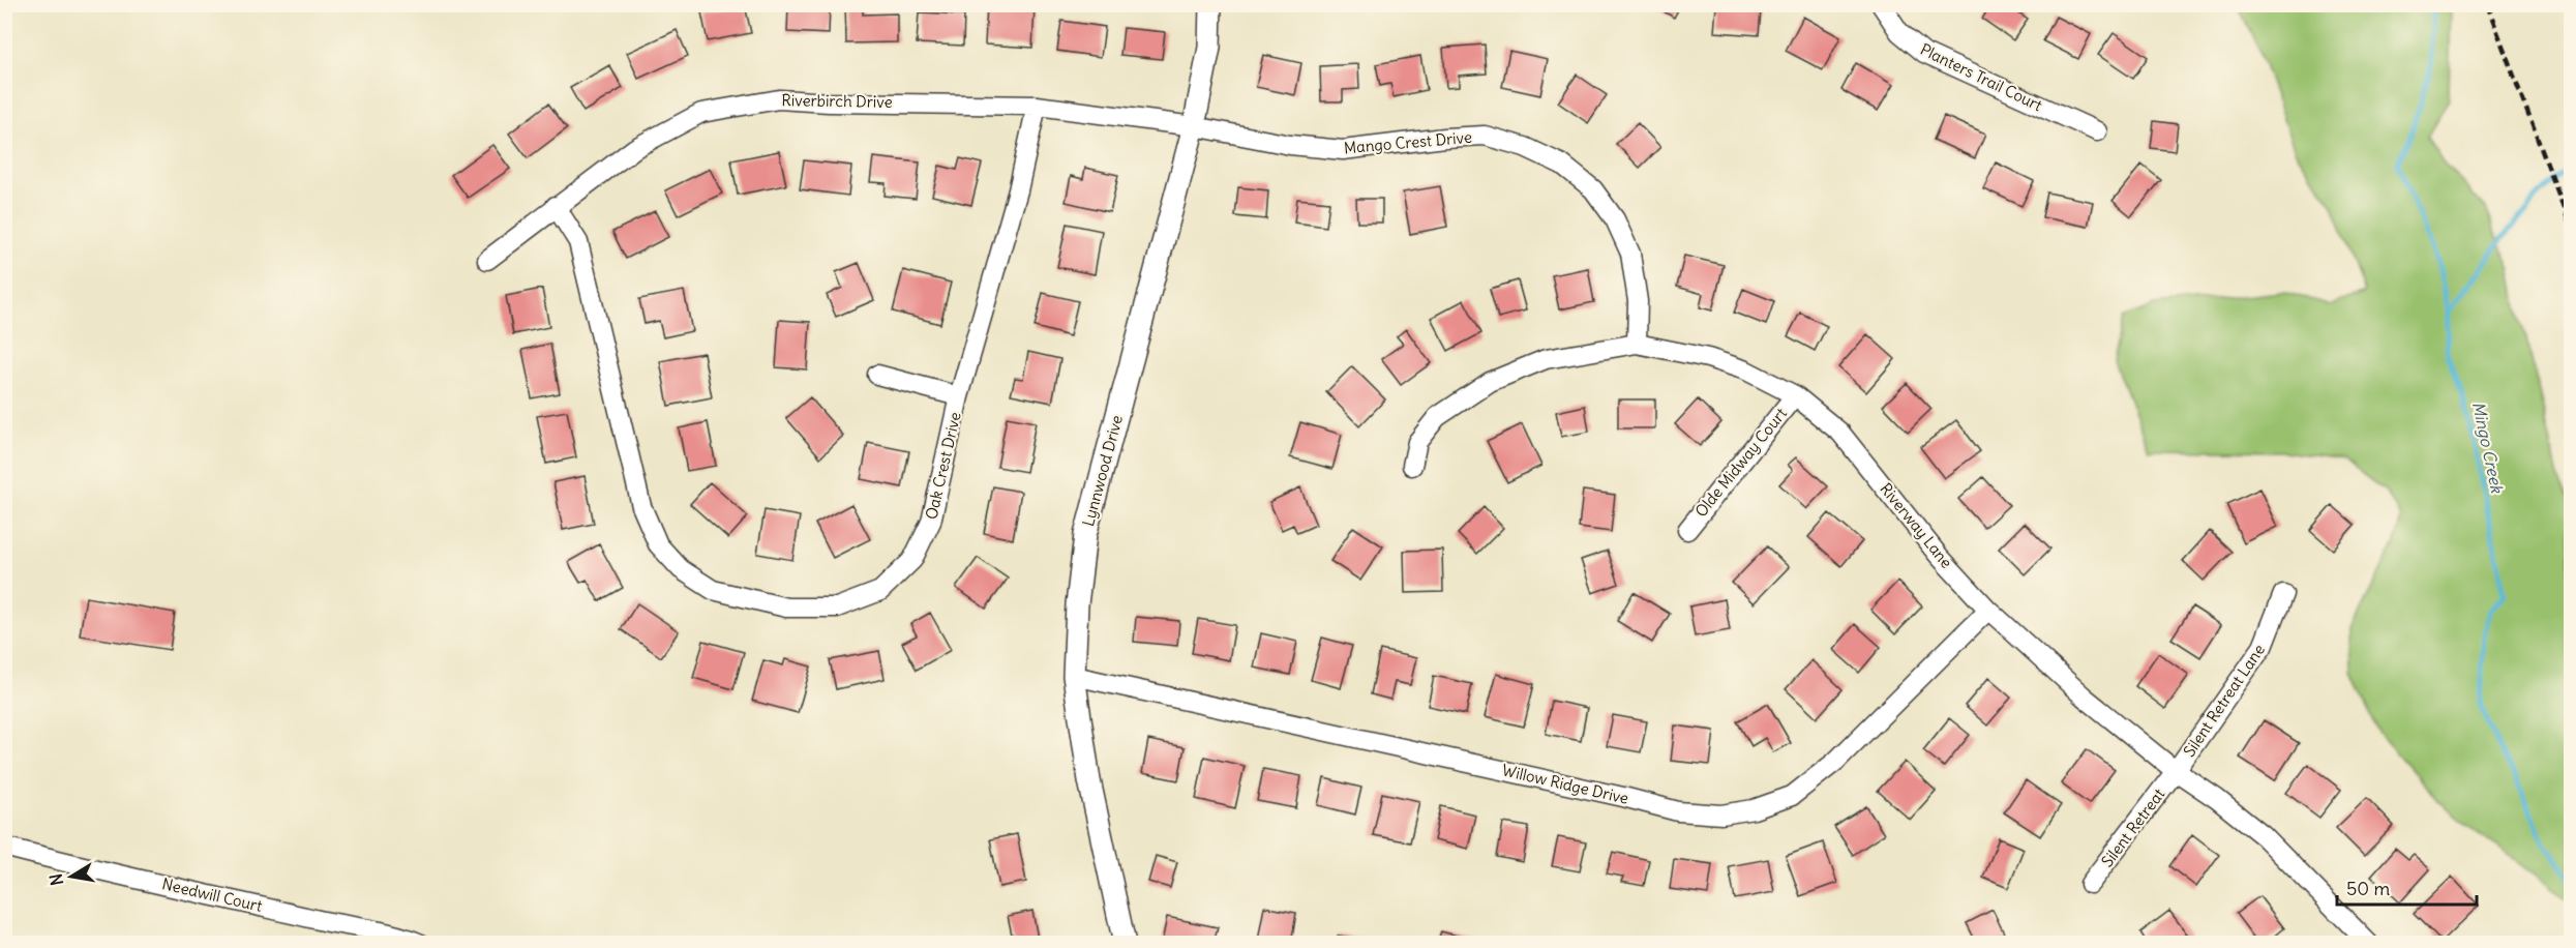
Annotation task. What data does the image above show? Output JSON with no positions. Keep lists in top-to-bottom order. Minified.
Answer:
{"streets":{"street":["Planters Trail Court","Riverbirch Drive","Mango Crest Drive","Olde Midway Court","Oak Crest Drive","Lynnwood Drive","Riverway Lane","Silent Retreat Lane","Willow Ridge Drive","Silent Retreat","Needwill Court"]},"crossings":[["Riverbirch Drive","Mango Crest Drive"],["Riverbirch Drive","Oak Crest Drive"],["Riverbirch Drive","Lynnwood Drive"],["Mango Crest Drive","Lynnwood Drive"],["Mango Crest Drive","Riverway Lane"],["Olde Midway Court","Riverway Lane"],["Lynnwood Drive","Willow Ridge Drive"],["Riverway Lane","Silent Retreat Lane"],["Riverway Lane","Willow Ridge Drive"],["Riverway Lane","Silent Retreat"],["Silent Retreat Lane","Silent Retreat"]],"water":["Mingo Creek"],"scale_bar":"50 m","north":"left"}
